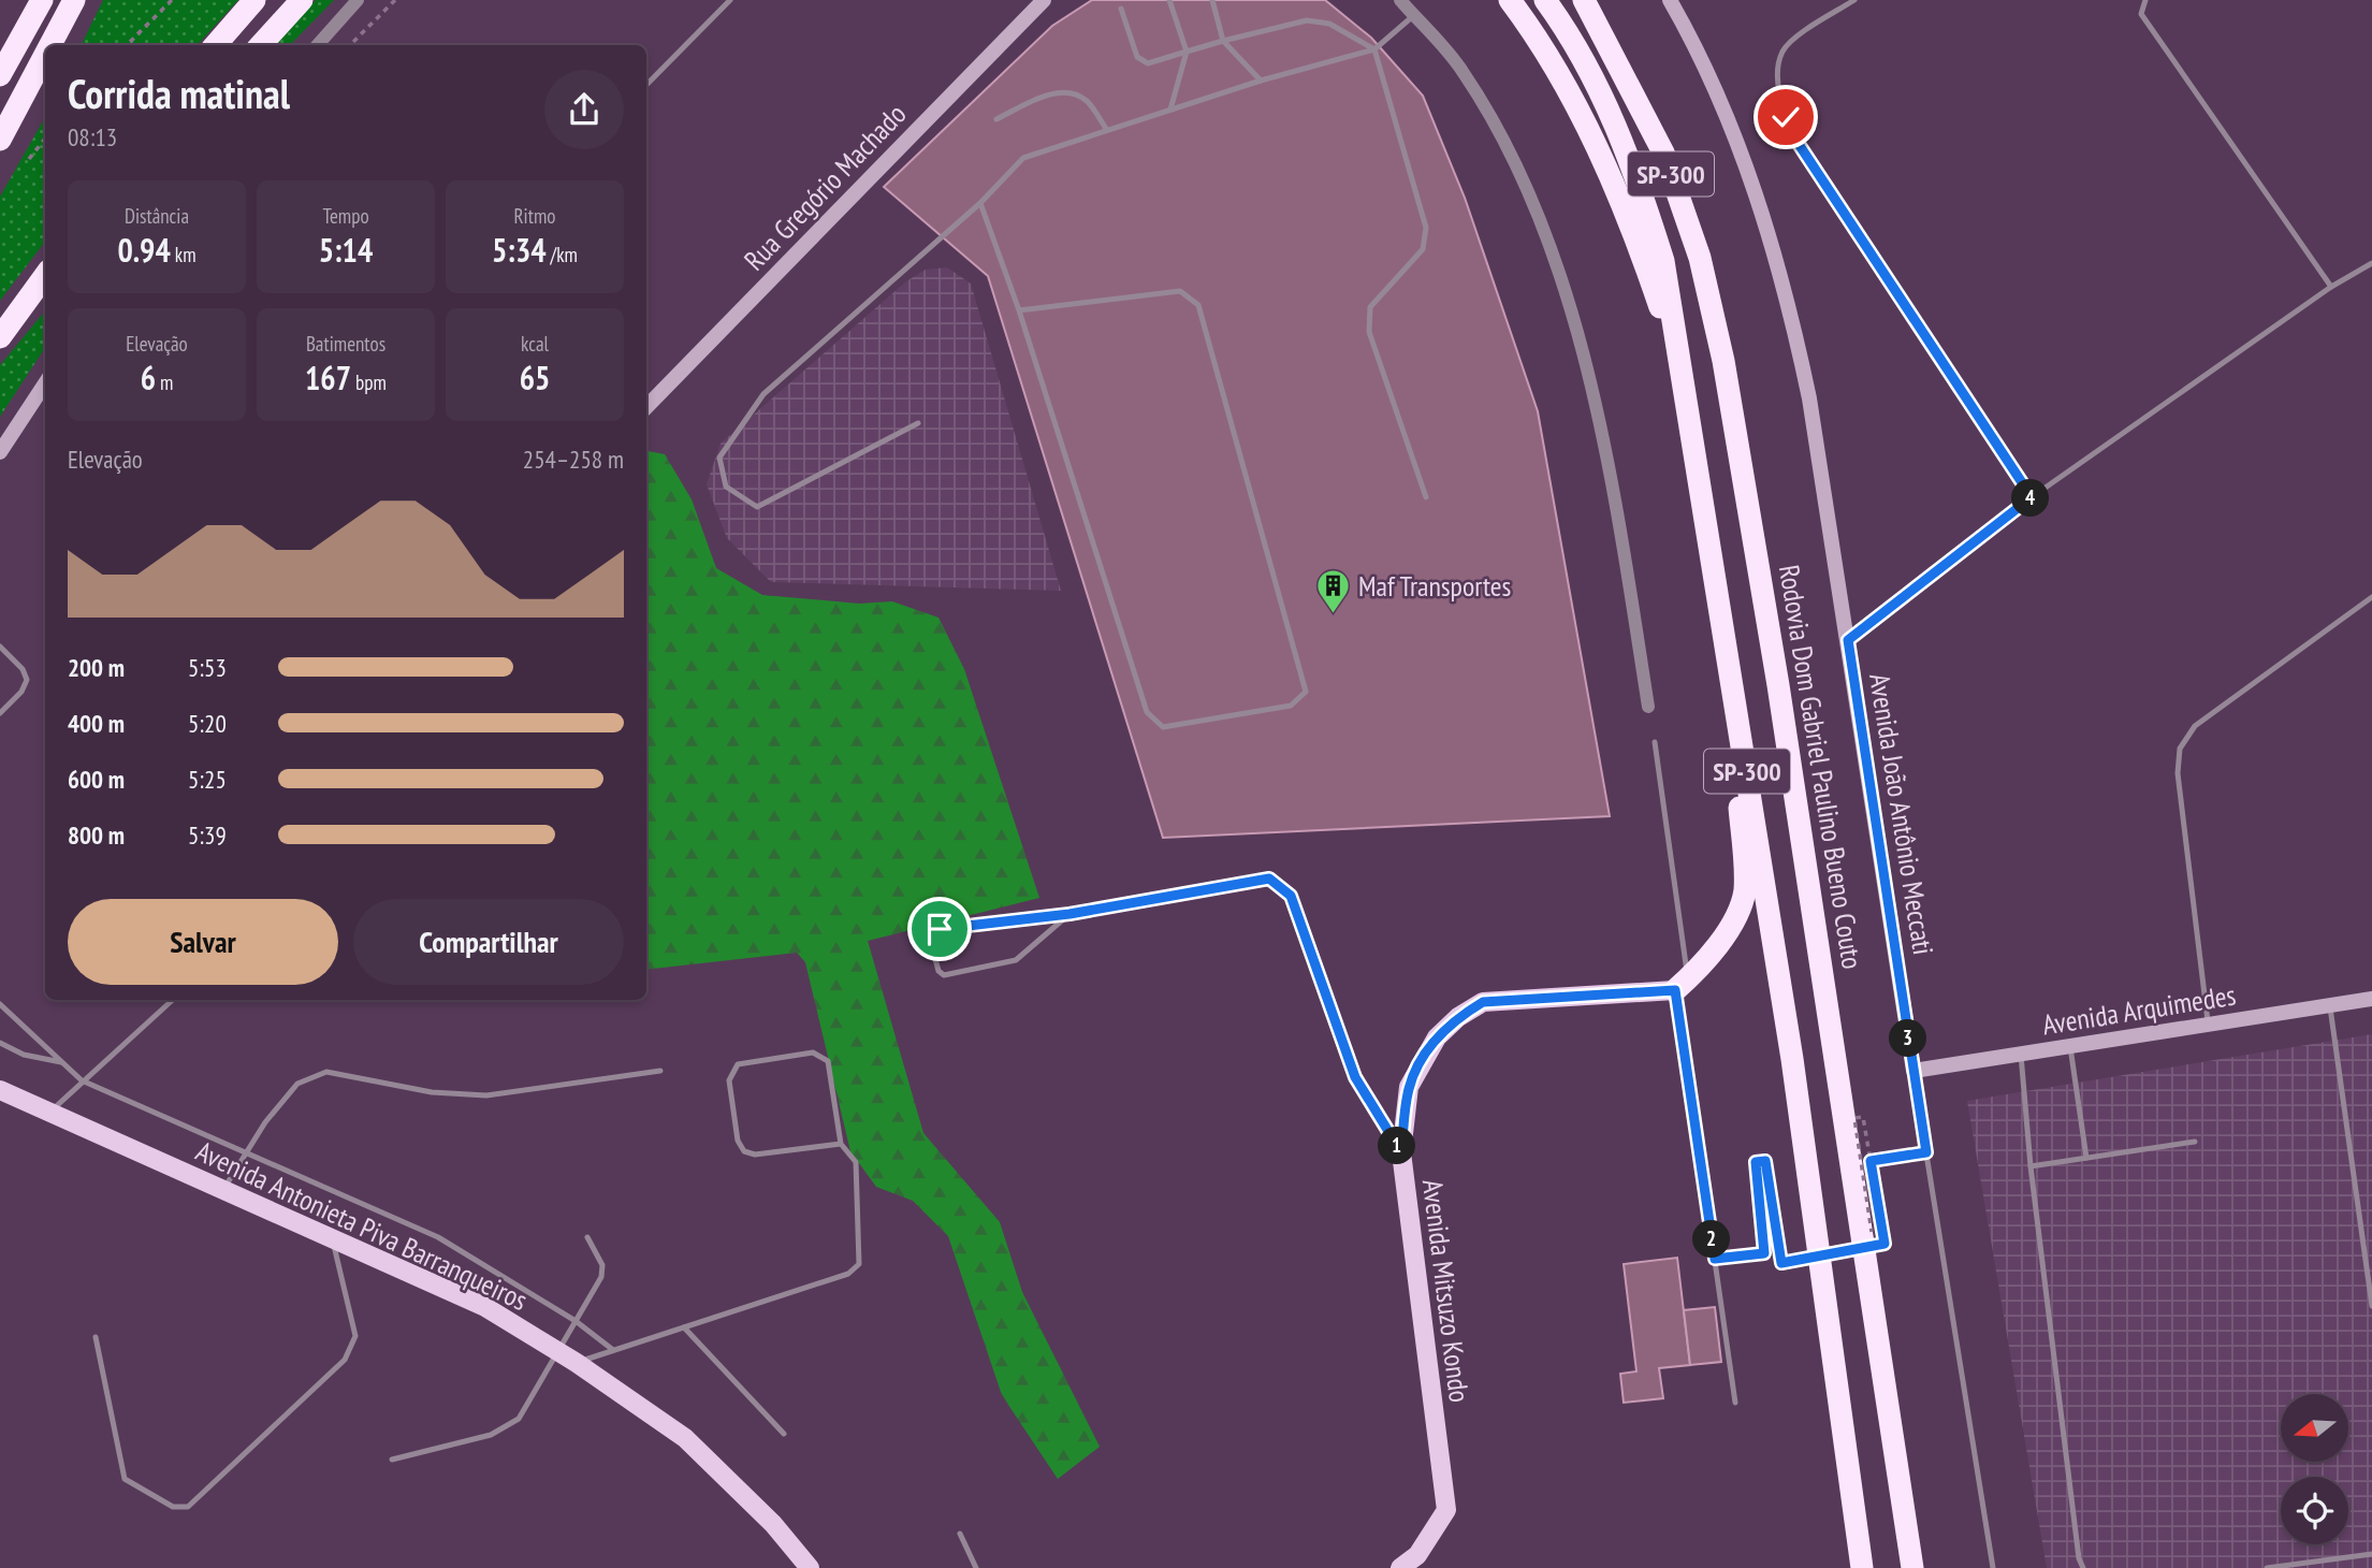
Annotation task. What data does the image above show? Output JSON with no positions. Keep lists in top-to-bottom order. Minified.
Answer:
{"streets":{"highway":["SP-300","Rodovia Dom Gabriel Paulino Bueno Couto"],"main road":["Rua Gregório Machado","Avenida João Antônio Meccati","Avenida Arquimedes","Avenida Antonieta Piva Barranqueiros","Avenida Mitsuzo Kondo"]},"crossings":[["Avenida João Antônio Meccati","Avenida Arquimedes"]],"places":{"building":["Maf Transportes"]},"north":"left","page":{"heading":["Corrida matinal","08:13"],"stats":[["Distância","0.94 km"],["Tempo","5:14"],["Ritmo","5:34 /km"],["Elevação","6 m"],["Batimentos","167 bpm"],["kcal","65"]],"chart":["Elevação","254–258 m"],"pins":["4","3","1","2"],"list":[{"name":"200 m","note":"5:53"},{"name":"400 m","note":"5:20"},{"name":"600 m","note":"5:25"},{"name":"800 m","note":"5:39"}],"buttons":["Salvar","Compartilhar"]}}
